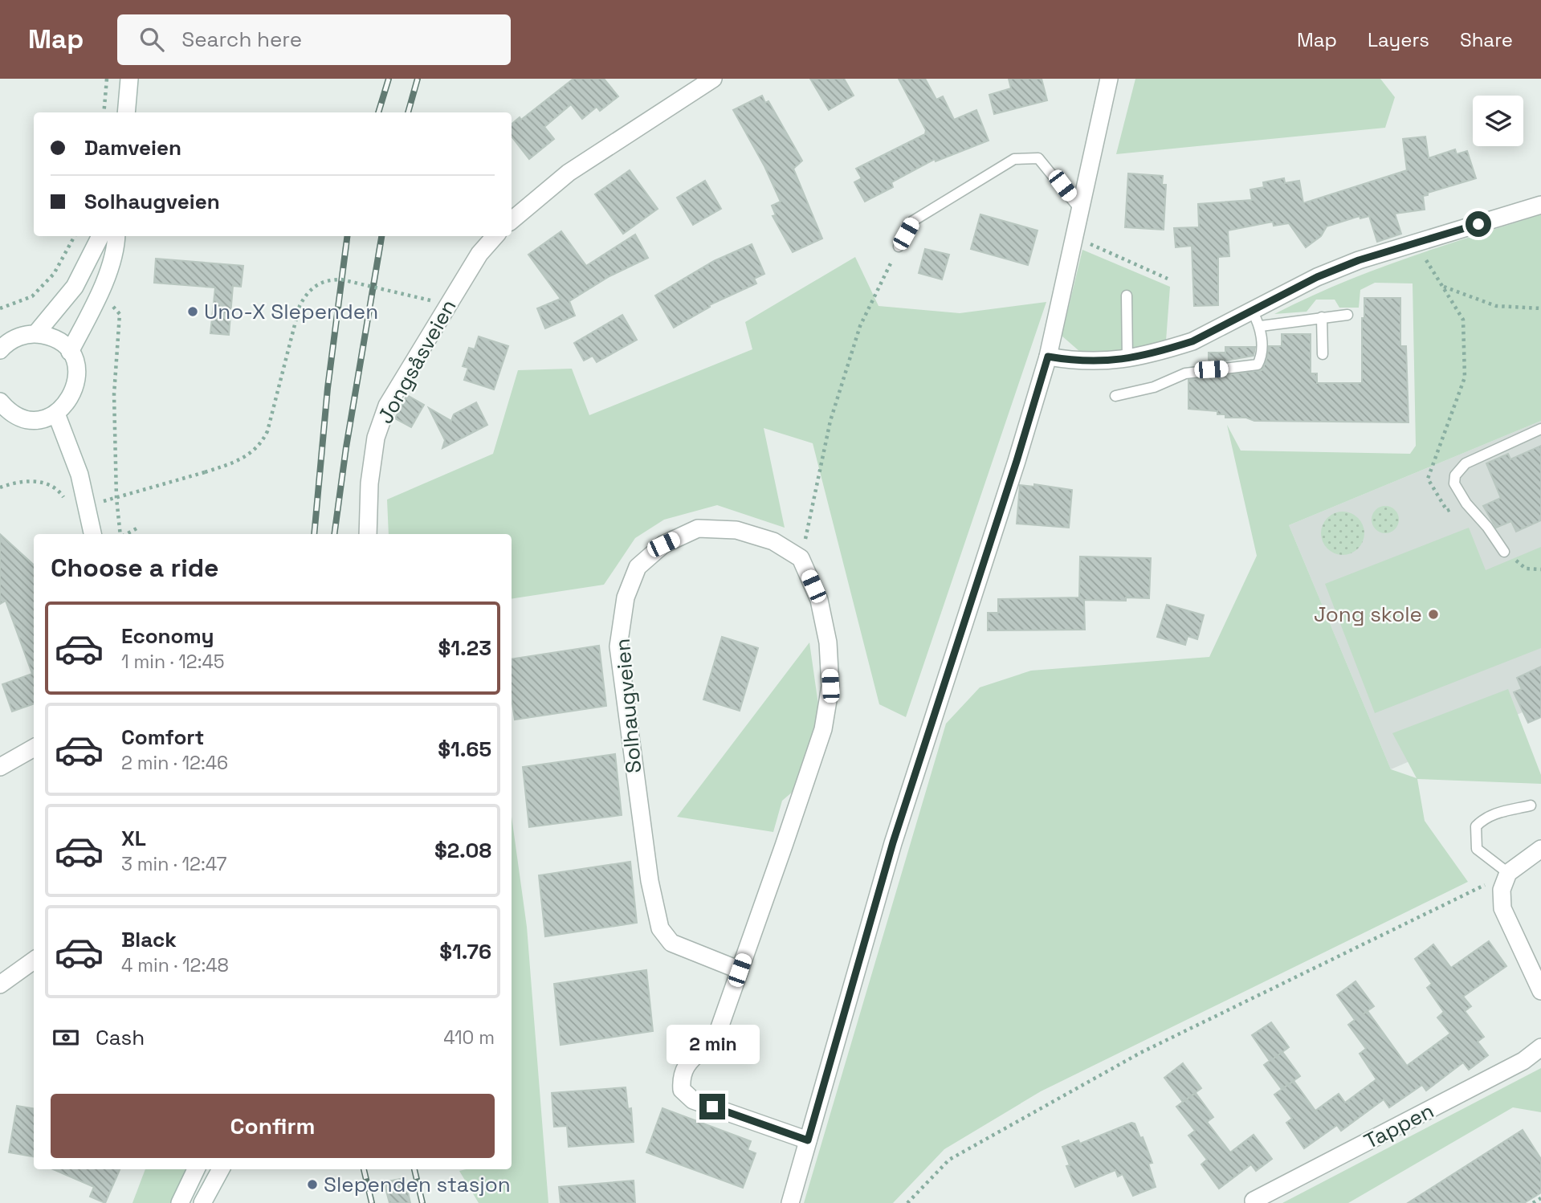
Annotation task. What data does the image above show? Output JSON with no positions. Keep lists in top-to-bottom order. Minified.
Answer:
{"streets":{"street":["Jongsåsveien","Solhaugveien","Tappen"]},"places":["Uno-X Slependen","Jong skole","Slependen stasjon"],"page":{"header":"Map","search":"Search here","nav":["Map","Layers","Share"],"banner":["Damveien","Solhaugveien"],"heading":"Choose a ride","list":[{"name":"Economy","note":"1 min · 12:45","value":"$1.23"},{"name":"Comfort","note":"2 min · 12:46","value":"$1.65"},{"name":"XL","note":"3 min · 12:47","value":"$2.08"},{"name":"Black","note":"4 min · 12:48","value":"$1.76"}],"pay":["Cash","410 m"],"bubble":"2 min","buttons":"Confirm"}}
